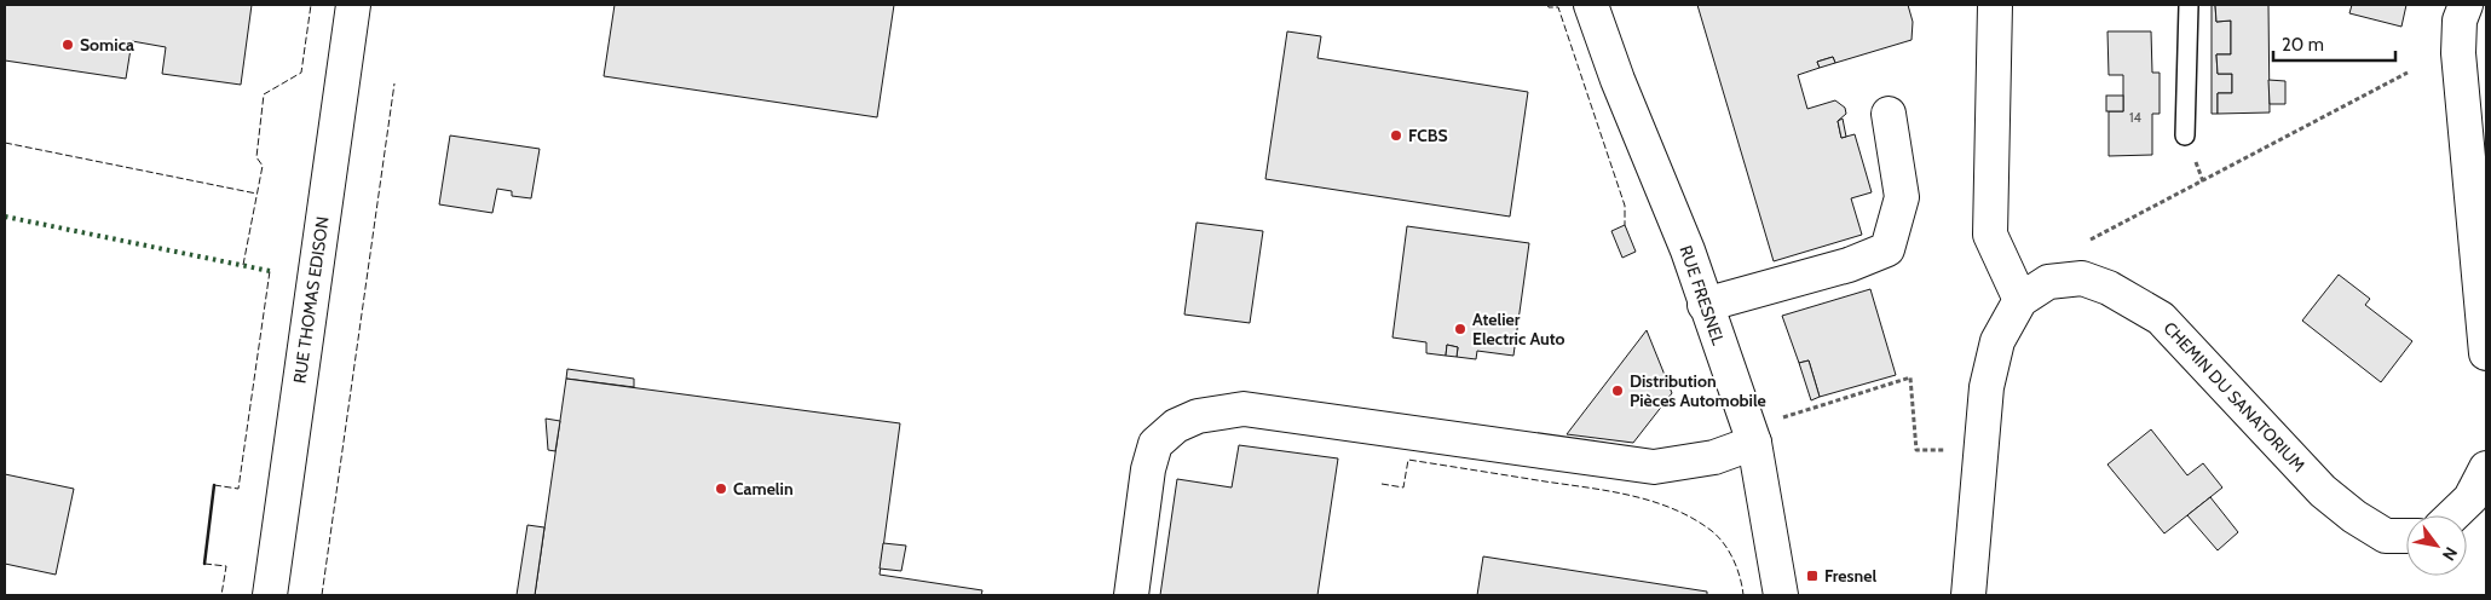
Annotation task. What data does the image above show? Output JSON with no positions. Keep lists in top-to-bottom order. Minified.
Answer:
{"streets":{"street":["RUE FRESNEL","RUE THOMAS EDISON","CHEMIN DU SANATORIUM"]},"places":{"other":["Somica","FCBS","Atelier Electric Auto","Distribution Pièces Automobile","Camelin"],"transit":["Fresnel"]},"house_numbers":["14"],"scale_bar":"20 m","north":"bottom right"}
